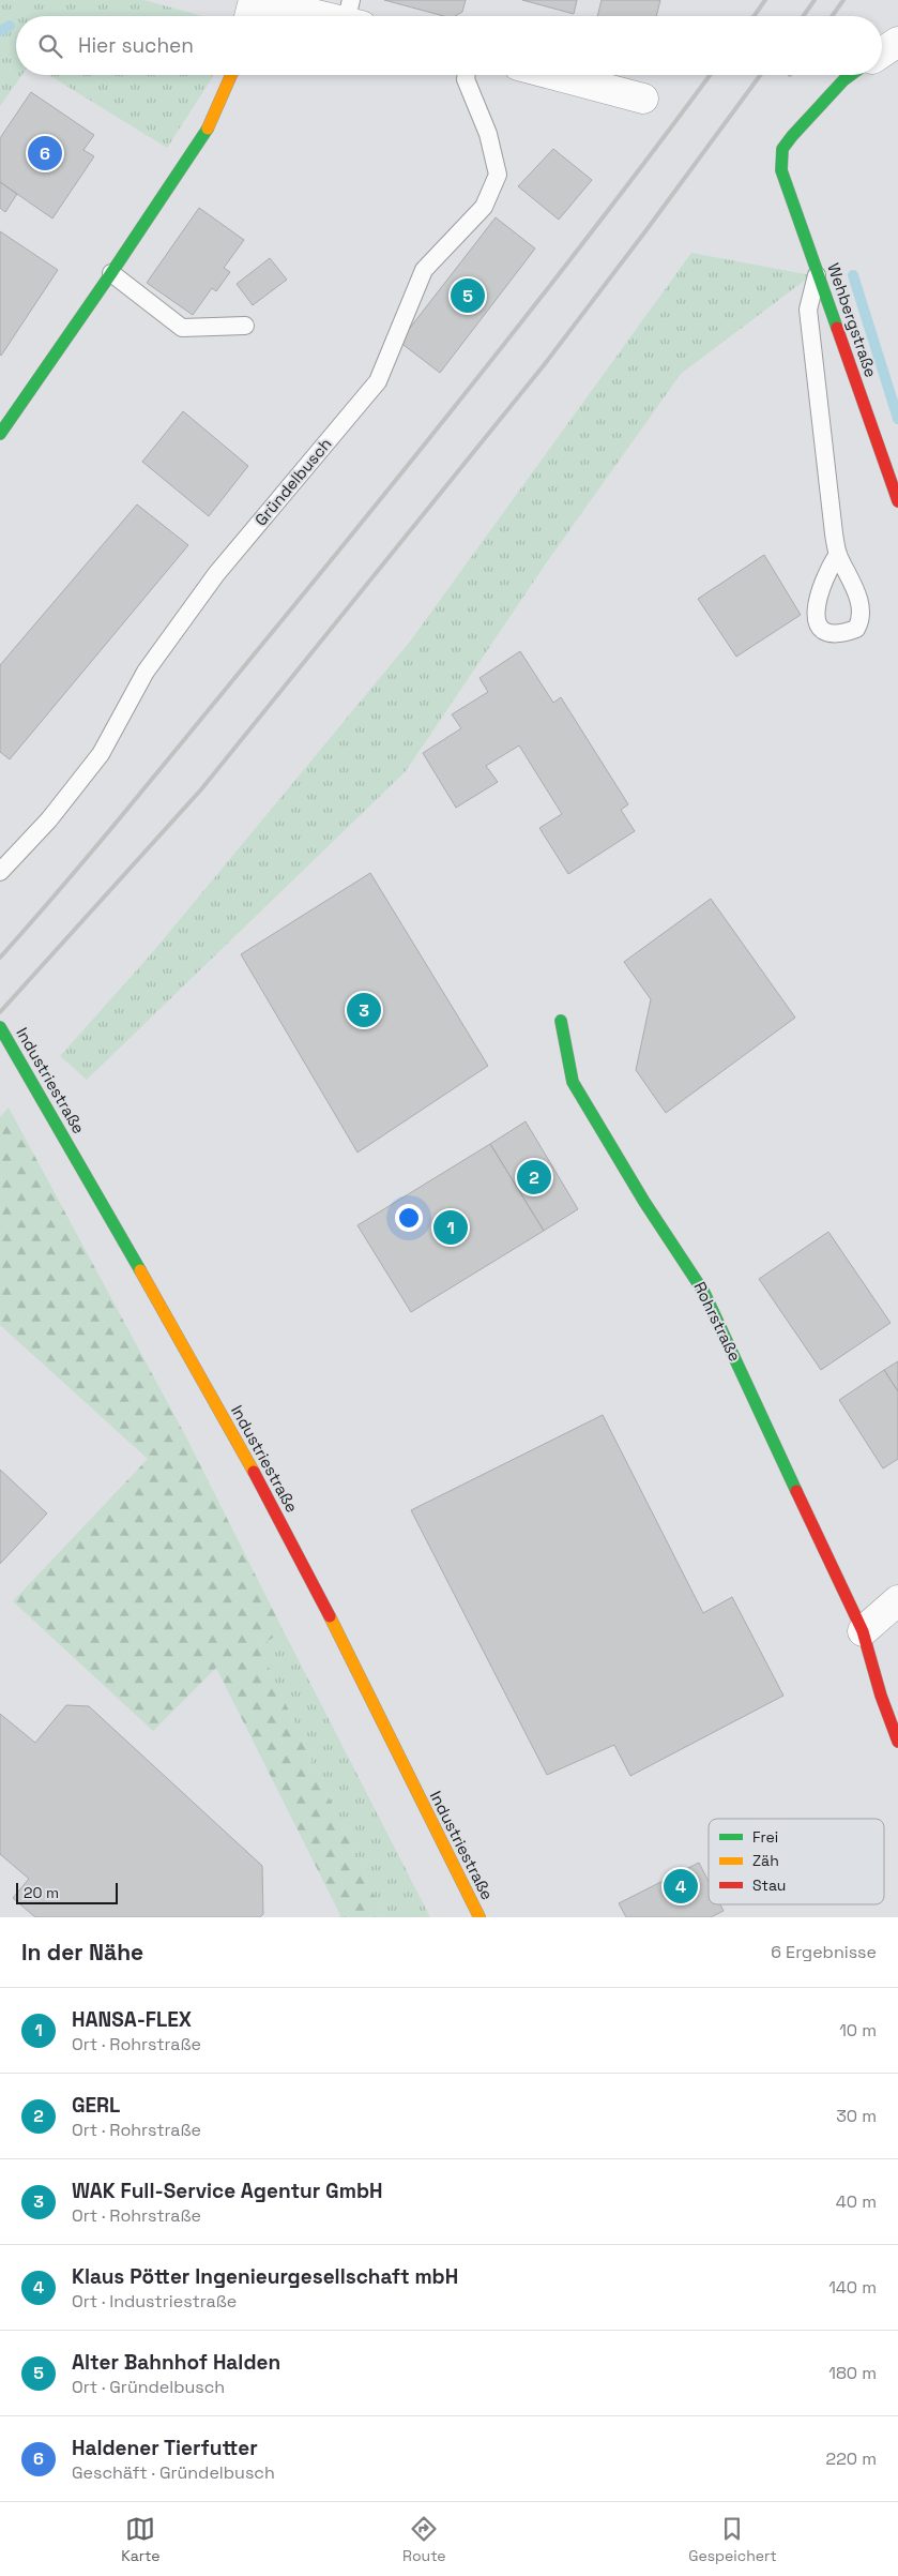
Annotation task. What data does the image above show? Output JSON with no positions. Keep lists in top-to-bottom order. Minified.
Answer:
{"streets":{"street":["Wehbergstraße","Industriestraße","Rohrstraße"],"lane":["Gründelbusch"]},"legend":["Frei","Zäh","Stau"],"scale_bar":"20 m","page":{"search":"Hier suchen","pins":["6","5","3","2","1","4"],"scale":"20 m","heading":["In der Nähe","6 Ergebnisse"],"list":[{"mark":"1","name":"HANSA-FLEX","note":"Ort · Rohrstraße","value":"10 m"},{"mark":"2","name":"GERL","note":"Ort · Rohrstraße","value":"30 m"},{"mark":"3","name":"WAK Full-Service Agentur GmbH","note":"Ort · Rohrstraße","value":"40 m"},{"mark":"4","name":"Klaus Pötter Ingenieurgesellschaft mbH","note":"Ort · Industriestraße","value":"140 m"},{"mark":"5","name":"Alter Bahnhof Halden","note":"Ort · Gründelbusch","value":"180 m"},{"mark":"6","name":"Haldener Tierfutter","note":"Geschäft · Gründelbusch","value":"220 m"}],"nav":["Karte","Route","Gespeichert"]}}
